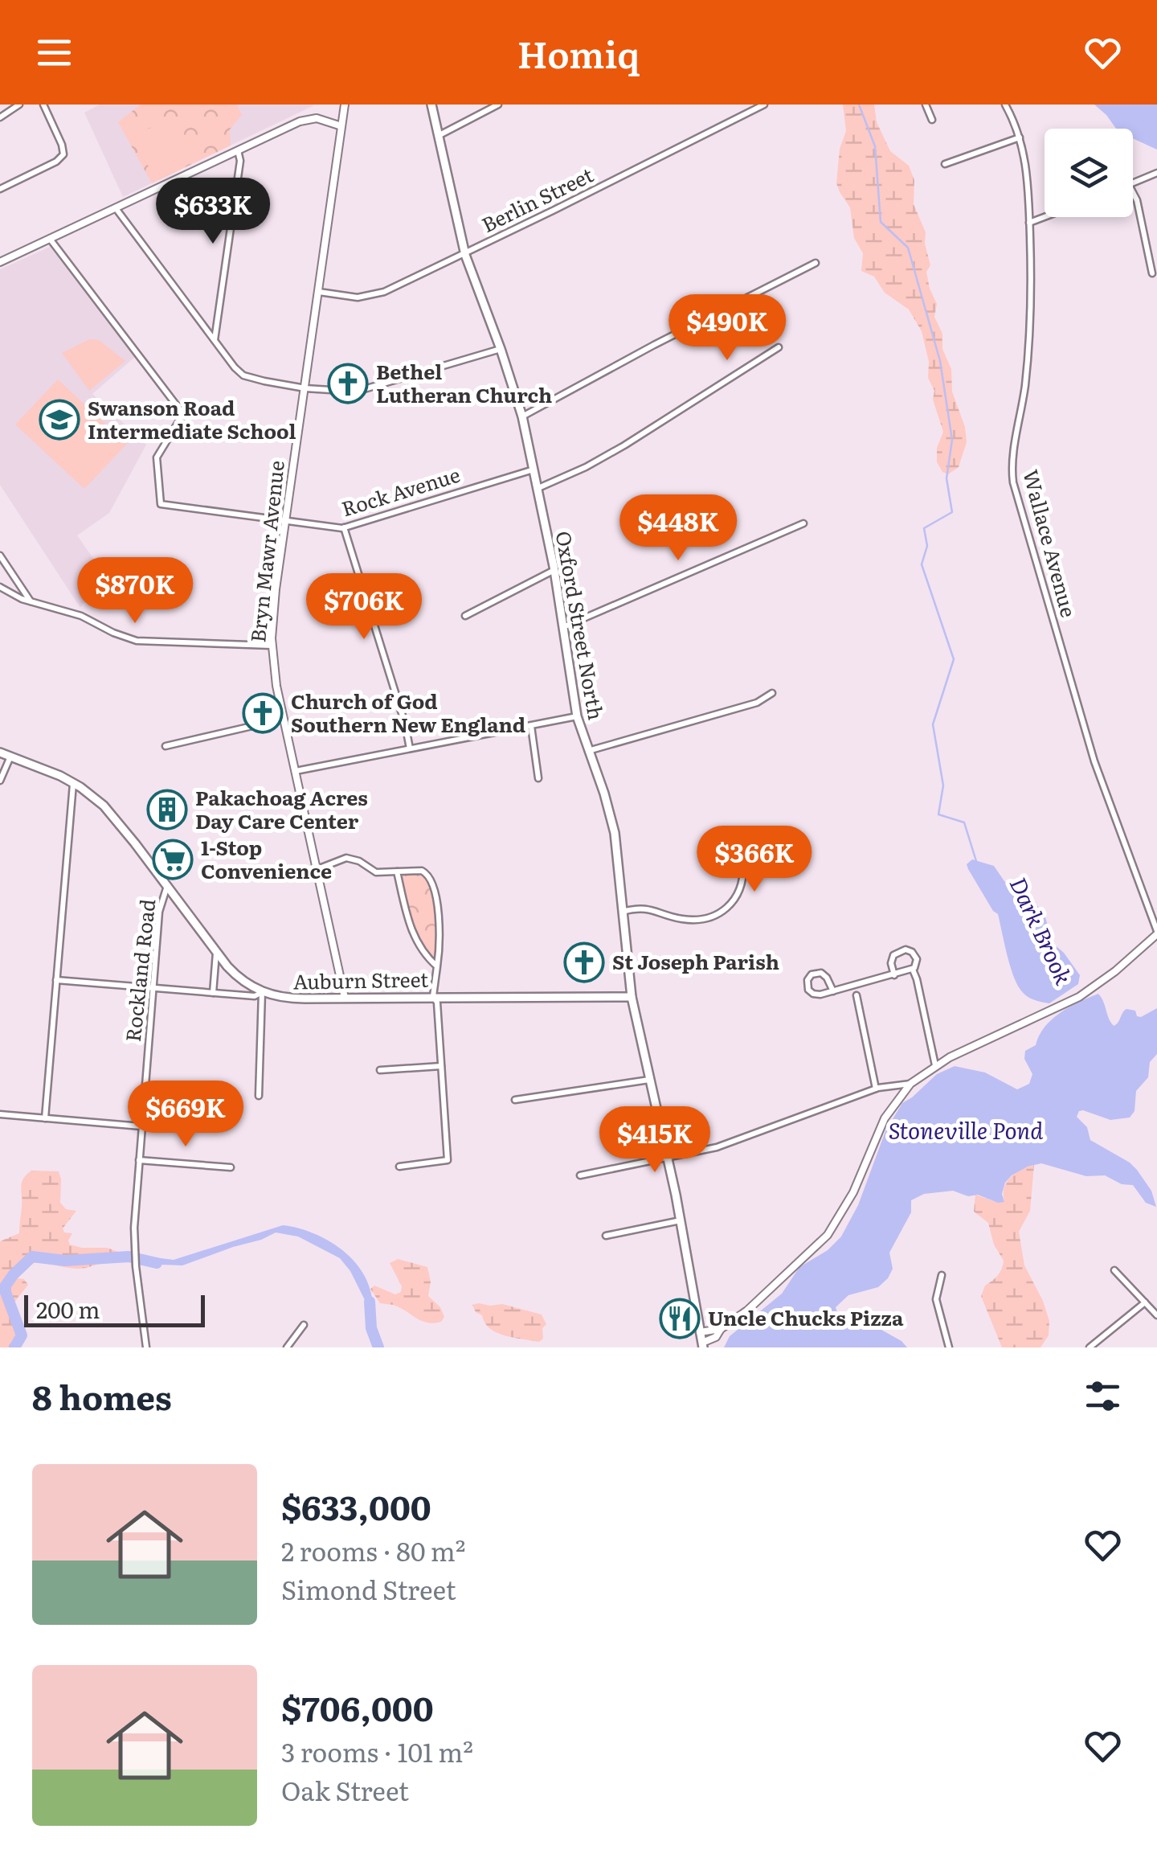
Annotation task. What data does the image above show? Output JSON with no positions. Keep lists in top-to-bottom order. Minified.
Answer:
{"streets":{"main road":["Oxford Street North","Auburn Street"],"street":["Berlin Street","Rock Avenue","Wallace Avenue","Bryn Mawr Avenue","Rockland Road"]},"crossings":[["Berlin Street","Bryn Mawr Avenue"],["Berlin Street","Oxford Street North"],["Rock Avenue","Bryn Mawr Avenue"],["Rock Avenue","Oxford Street North"],["Bryn Mawr Avenue","Auburn Street"],["Oxford Street North","Auburn Street"],["Rockland Road","Auburn Street"]],"water":["Dark Brook","Stoneville Pond"],"places":{"church":["Bethel Lutheran Church","Church of God Southern New England","St Joseph Parish"],"school or university":["Swanson Road Intermediate School"],"building":["Pakachoag Acres Day Care Center"],"supermarket":["1-Stop Convenience"],"restaurant":["Uncle Chucks Pizza"]},"scale_bar":"200 m","page":{"header":"Homiq","price":["$633K","$490K","$448K","$870K","$706K","$366K","$669K","$415K"],"scale":"200 m","heading":"8 homes","list":[{"name":"$633,000","note":"2 rooms · 80 m² · Simond Street"},{"name":"$706,000","note":"3 rooms · 101 m² · Oak Street"}]}}
